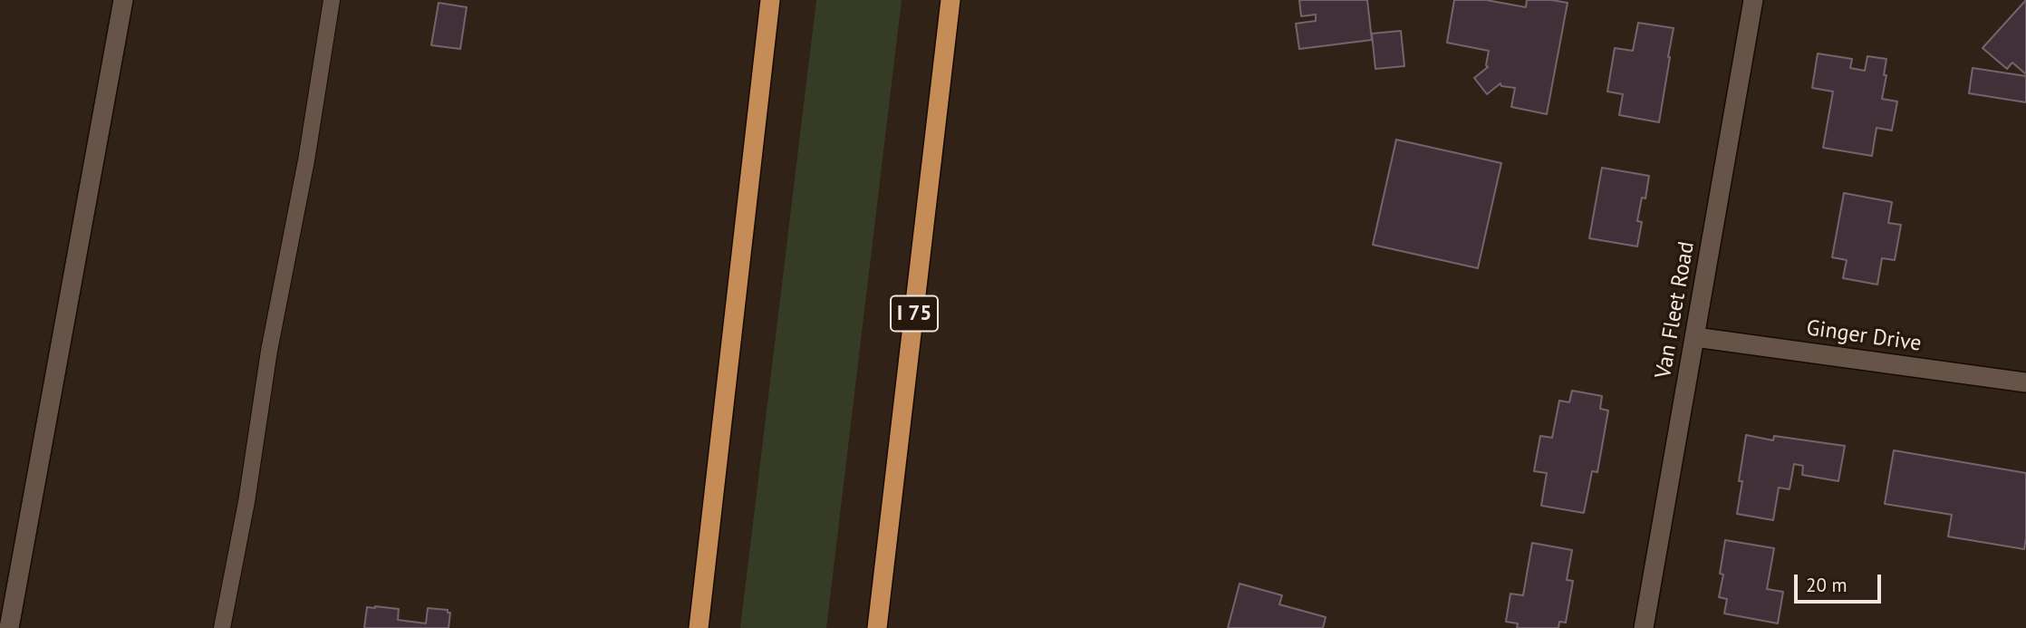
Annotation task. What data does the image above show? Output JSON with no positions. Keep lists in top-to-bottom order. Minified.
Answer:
{"streets":{"highway":["I 75"],"street":["Van Fleet Road","Ginger Drive"]},"crossings":[["Van Fleet Road","Ginger Drive"]],"scale_bar":"20 m"}
